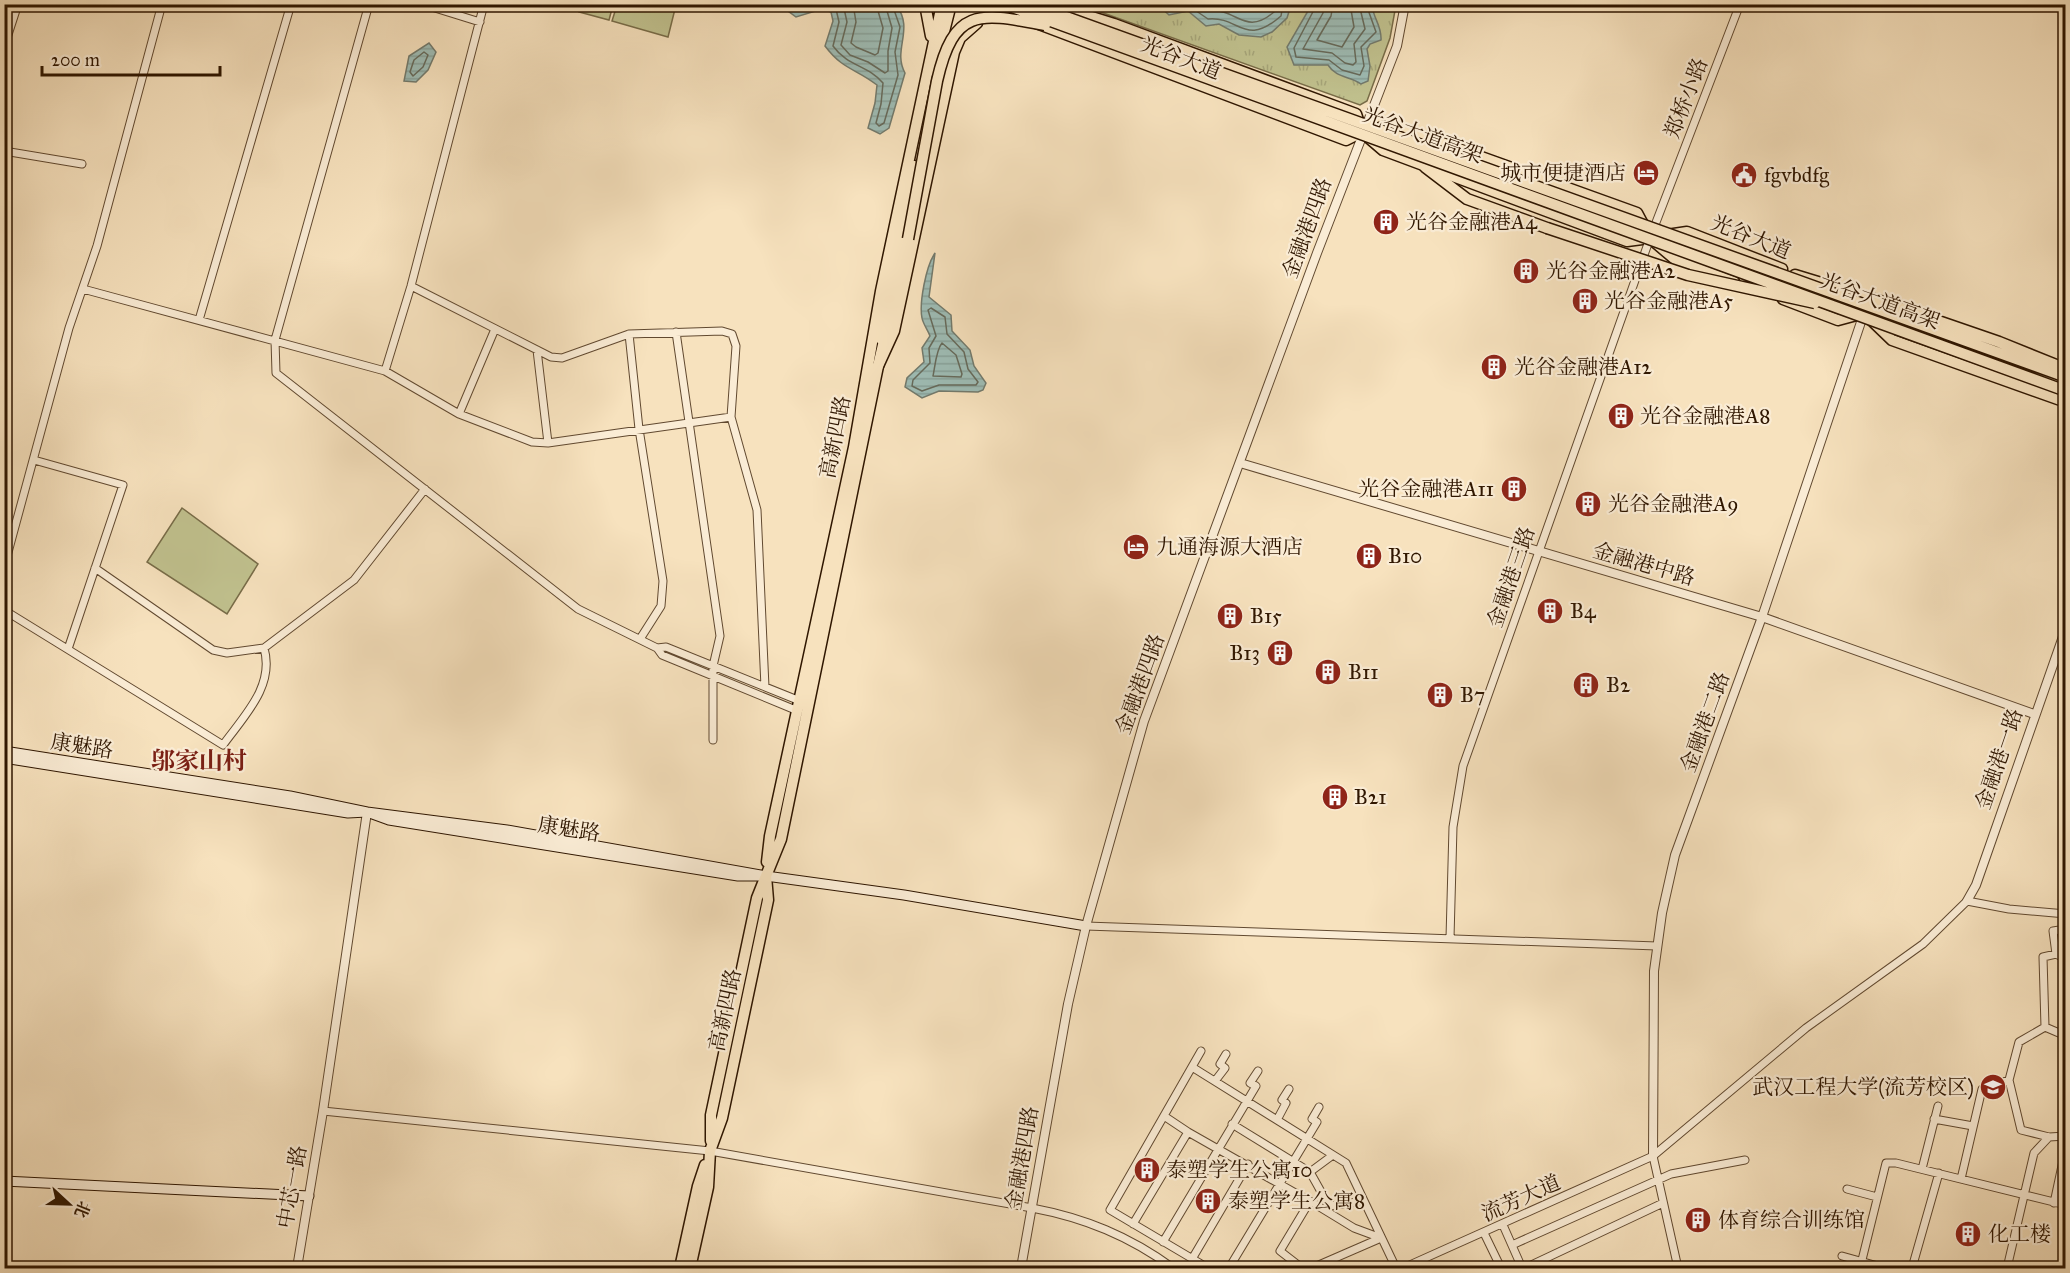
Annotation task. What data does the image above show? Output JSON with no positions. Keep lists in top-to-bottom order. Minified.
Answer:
{"streets":{"main road":["光谷大道","光谷大道高架","高新四路","康魅路"],"street":["郑桥小路","金融港四路","金融港中路","金融港三路","金融港二路","金融港一路","中芯一路","流芳大道"]},"crossings":[["光谷大道","郑桥小路"],["光谷大道","金融港四路"],["光谷大道","高新四路"],["光谷大道","金融港三路"],["光谷大道","金融港二路"],["郑桥小路","金融港三路"],["金融港四路","金融港中路"],["金融港四路","康魅路"],["高新四路","康魅路"],["金融港中路","金融港三路"],["金融港中路","金融港二路"],["金融港中路","金融港一路"],["金融港二路","流芳大道"],["康魅路","中芯一路"],["金融港一路","流芳大道"]],"districts":["邬家山村"],"places":{"hotel":["城市便捷酒店","九通海源大酒店"],"public building":["fgvbdfg"],"building":["光谷金融港A4","光谷金融港A2","光谷金融港A5","光谷金融港A12","光谷金融港A8","光谷金融港A11","光谷金融港A9","B10","B4","B15","B13","B11","B2","B7","B21","泰塑学生公寓10","泰塑学生公寓8","体育综合训练馆","化工楼"],"school or university":["武汉工程大学(流芳校区)"]},"scale_bar":"200 m","north":"right"}
